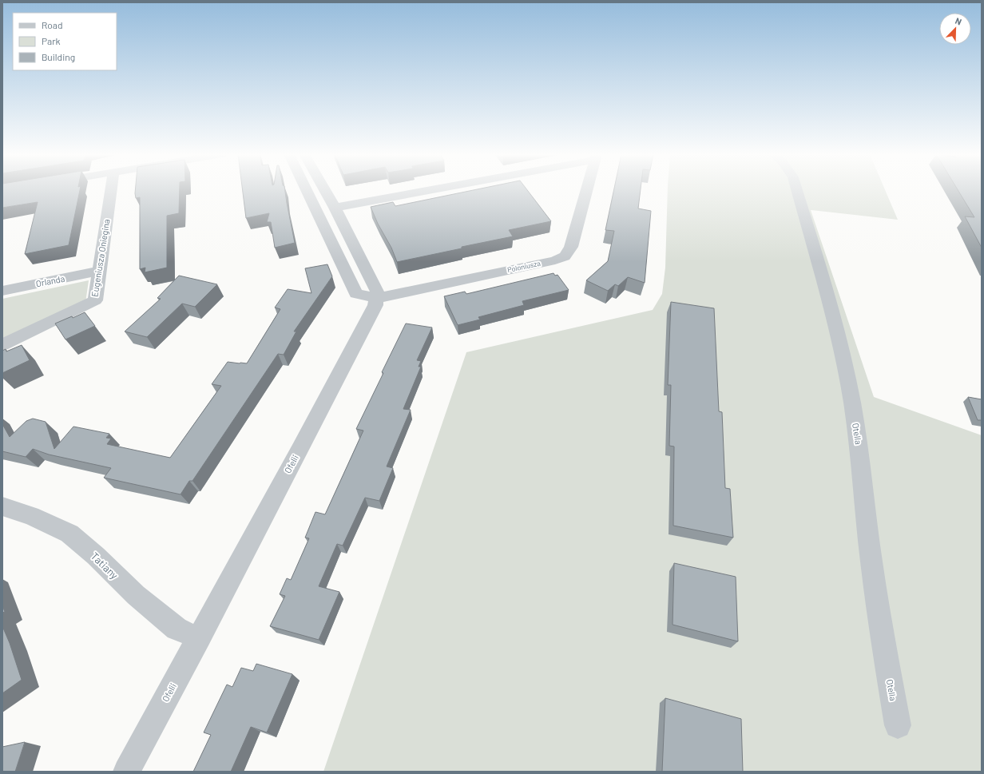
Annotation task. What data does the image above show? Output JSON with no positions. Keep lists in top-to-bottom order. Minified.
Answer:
{"streets":{"street":["Eugeniusza Oniegina","Poloniusza","Orlanda","Otella","Ofelii","Tatiany"]},"crossings":[["Eugeniusza Oniegina","Orlanda"],["Poloniusza","Ofelii"],["Ofelii","Tatiany"]],"legend":["Road","Park","Building"],"north":"top right"}
